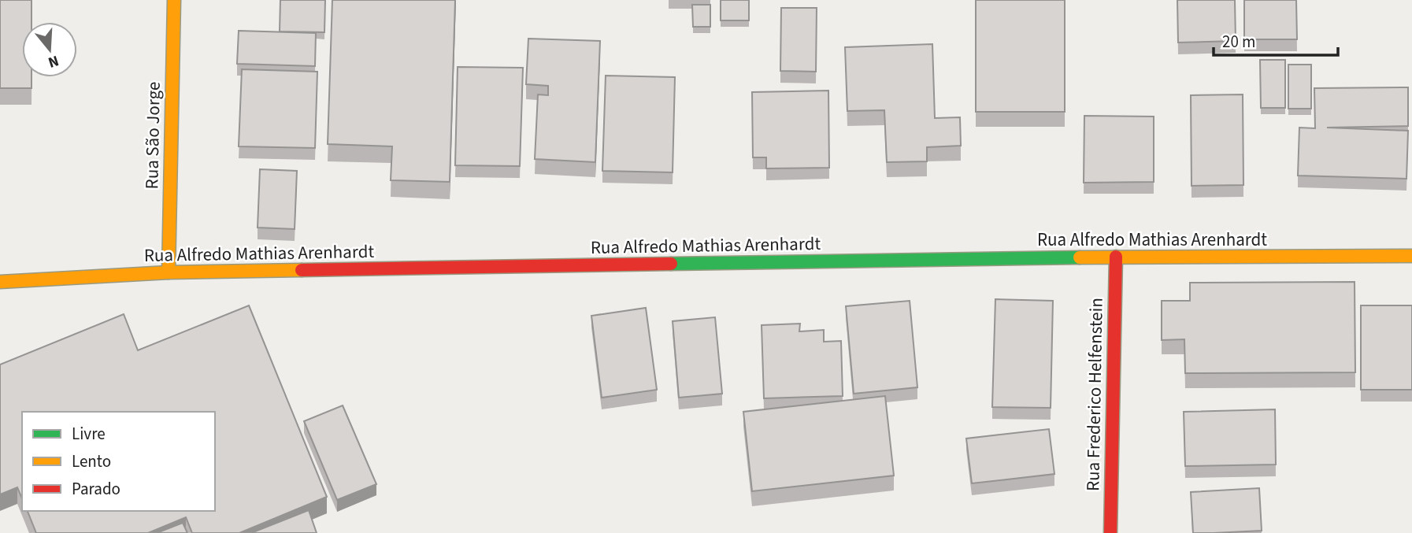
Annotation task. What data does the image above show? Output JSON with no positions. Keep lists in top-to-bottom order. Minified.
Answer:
{"streets":{"main road":["Rua São Jorge","Rua Alfredo Mathias Arenhardt","Rua Frederico Helfenstein"]},"crossings":[["Rua São Jorge","Rua Alfredo Mathias Arenhardt"],["Rua Alfredo Mathias Arenhardt","Rua Frederico Helfenstein"]],"legend":["Livre","Lento","Parado"],"scale_bar":"20 m","north":"bottom"}
